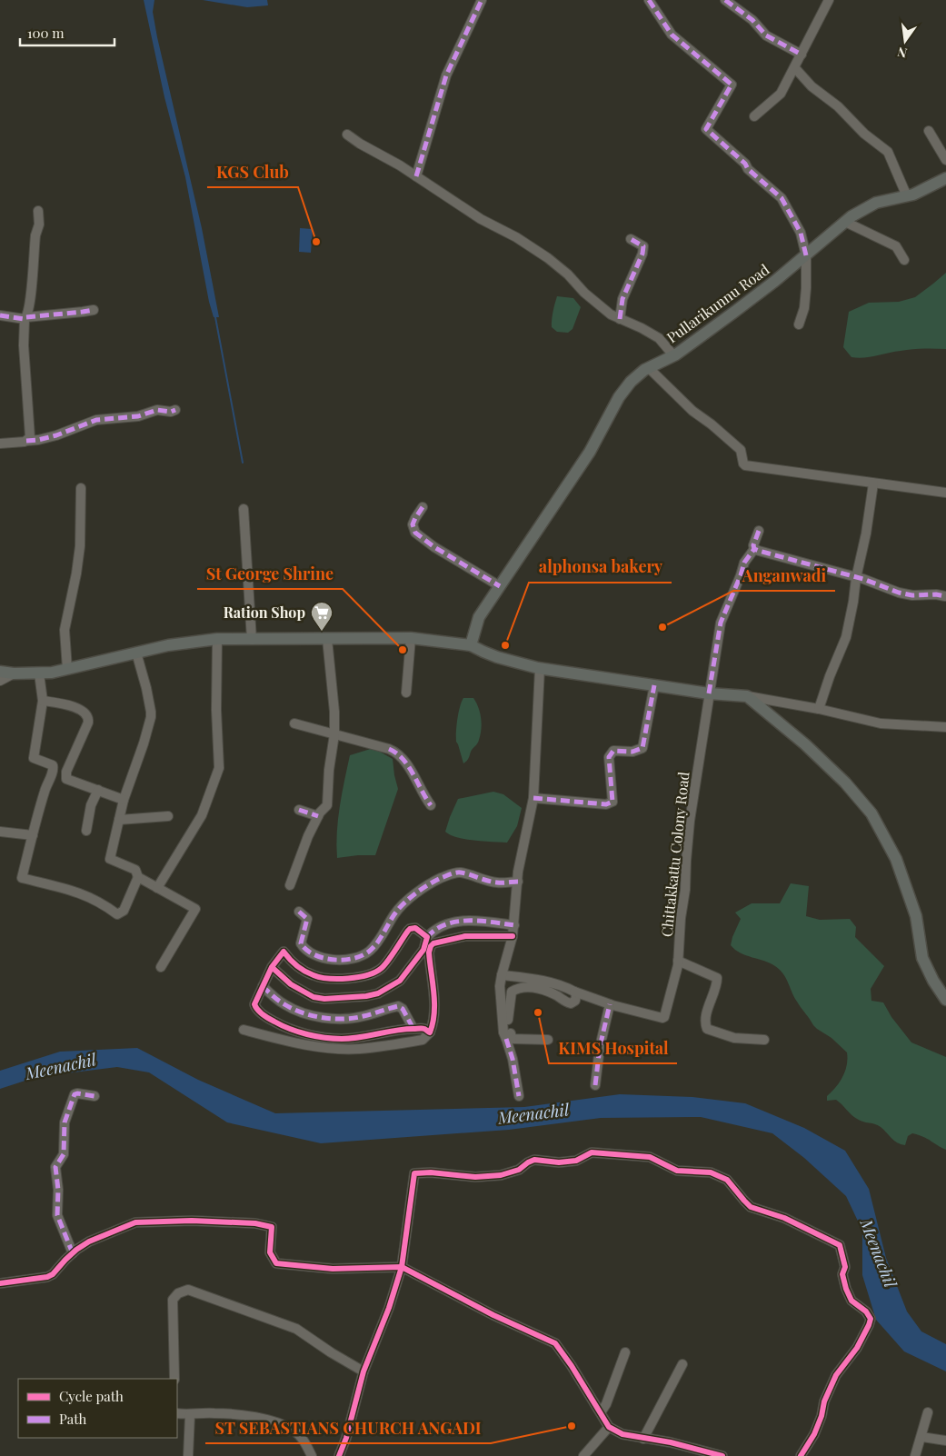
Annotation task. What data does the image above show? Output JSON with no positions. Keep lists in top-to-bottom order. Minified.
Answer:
{"streets":{"main road":["Pullarikunnu Road"],"street":["Chittakkattu Colony Road"]},"water":["Meenachil"],"places":{"other":["KGS Club","Anganwadi","alphonsa bakery","St George Shrine","KIMS Hospital","ST SEBASTIANS CHURCH ANGADI"],"supermarket":["Ration Shop"]},"legend":["Cycle path","Path"],"scale_bar":"100 m","north":"bottom"}
